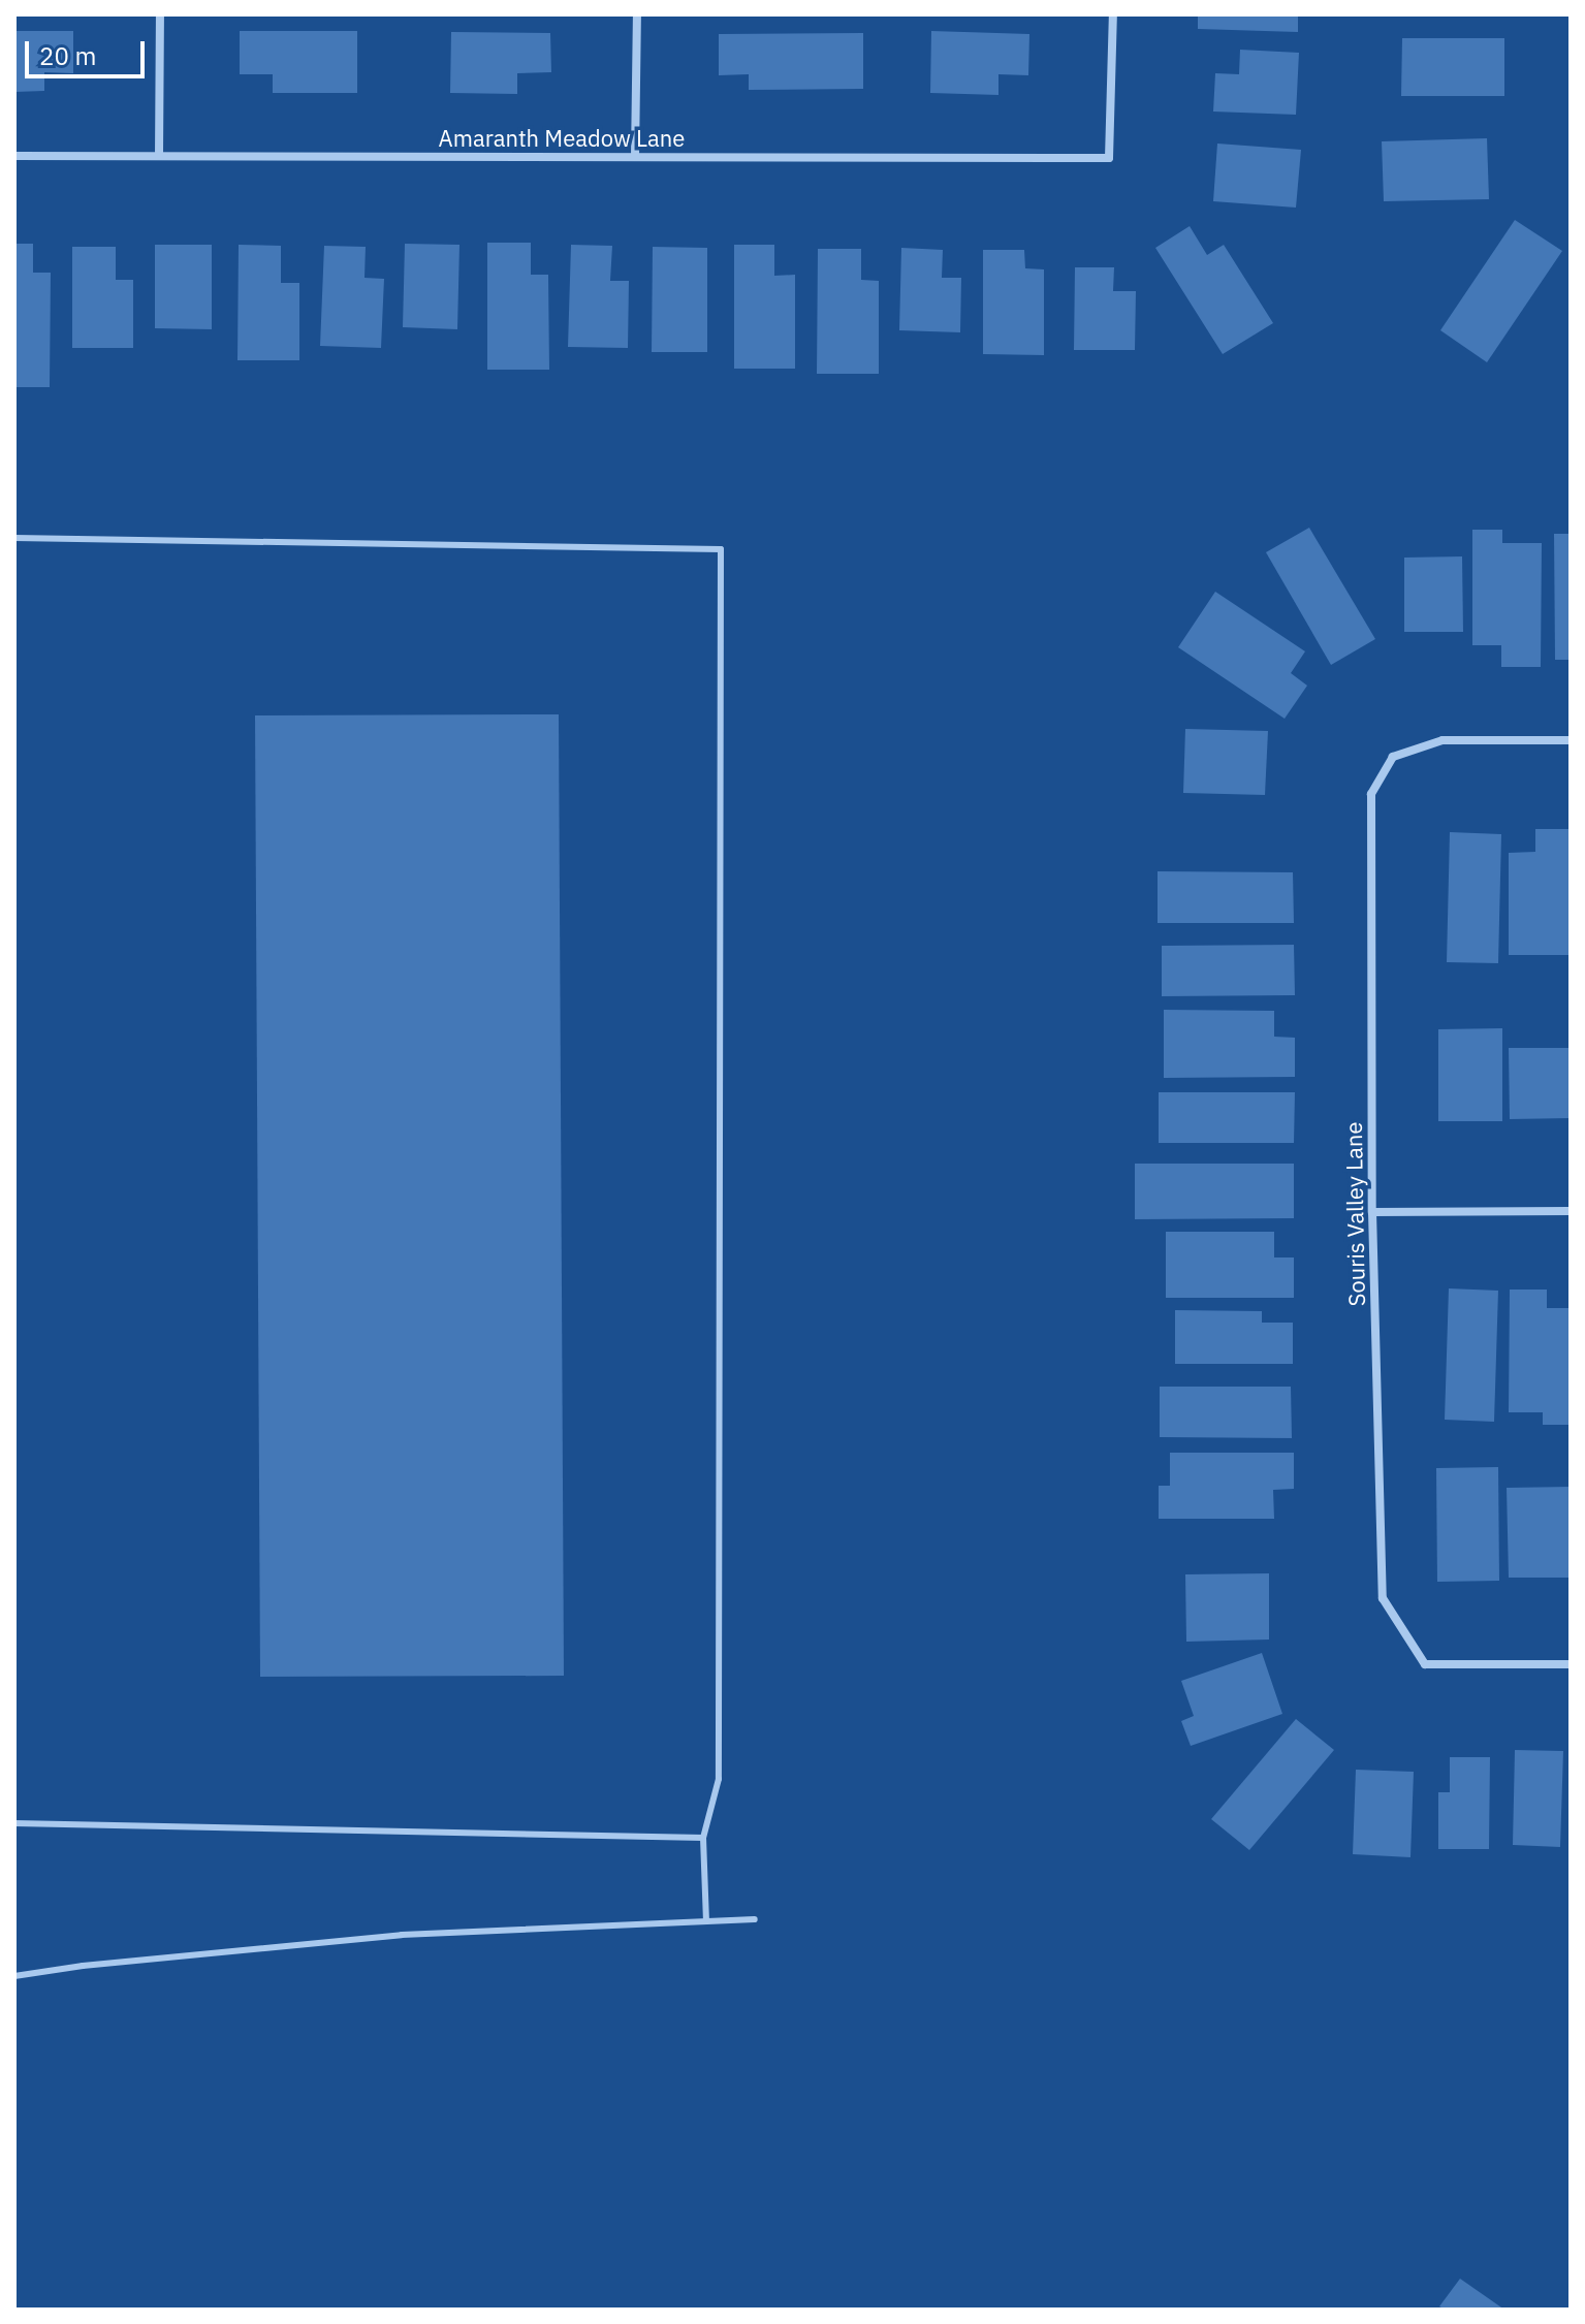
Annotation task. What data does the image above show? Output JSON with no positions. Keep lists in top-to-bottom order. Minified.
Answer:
{"streets":{"street":["Amaranth Meadow Lane","Souris Valley Lane"]},"scale_bar":"20 m"}
